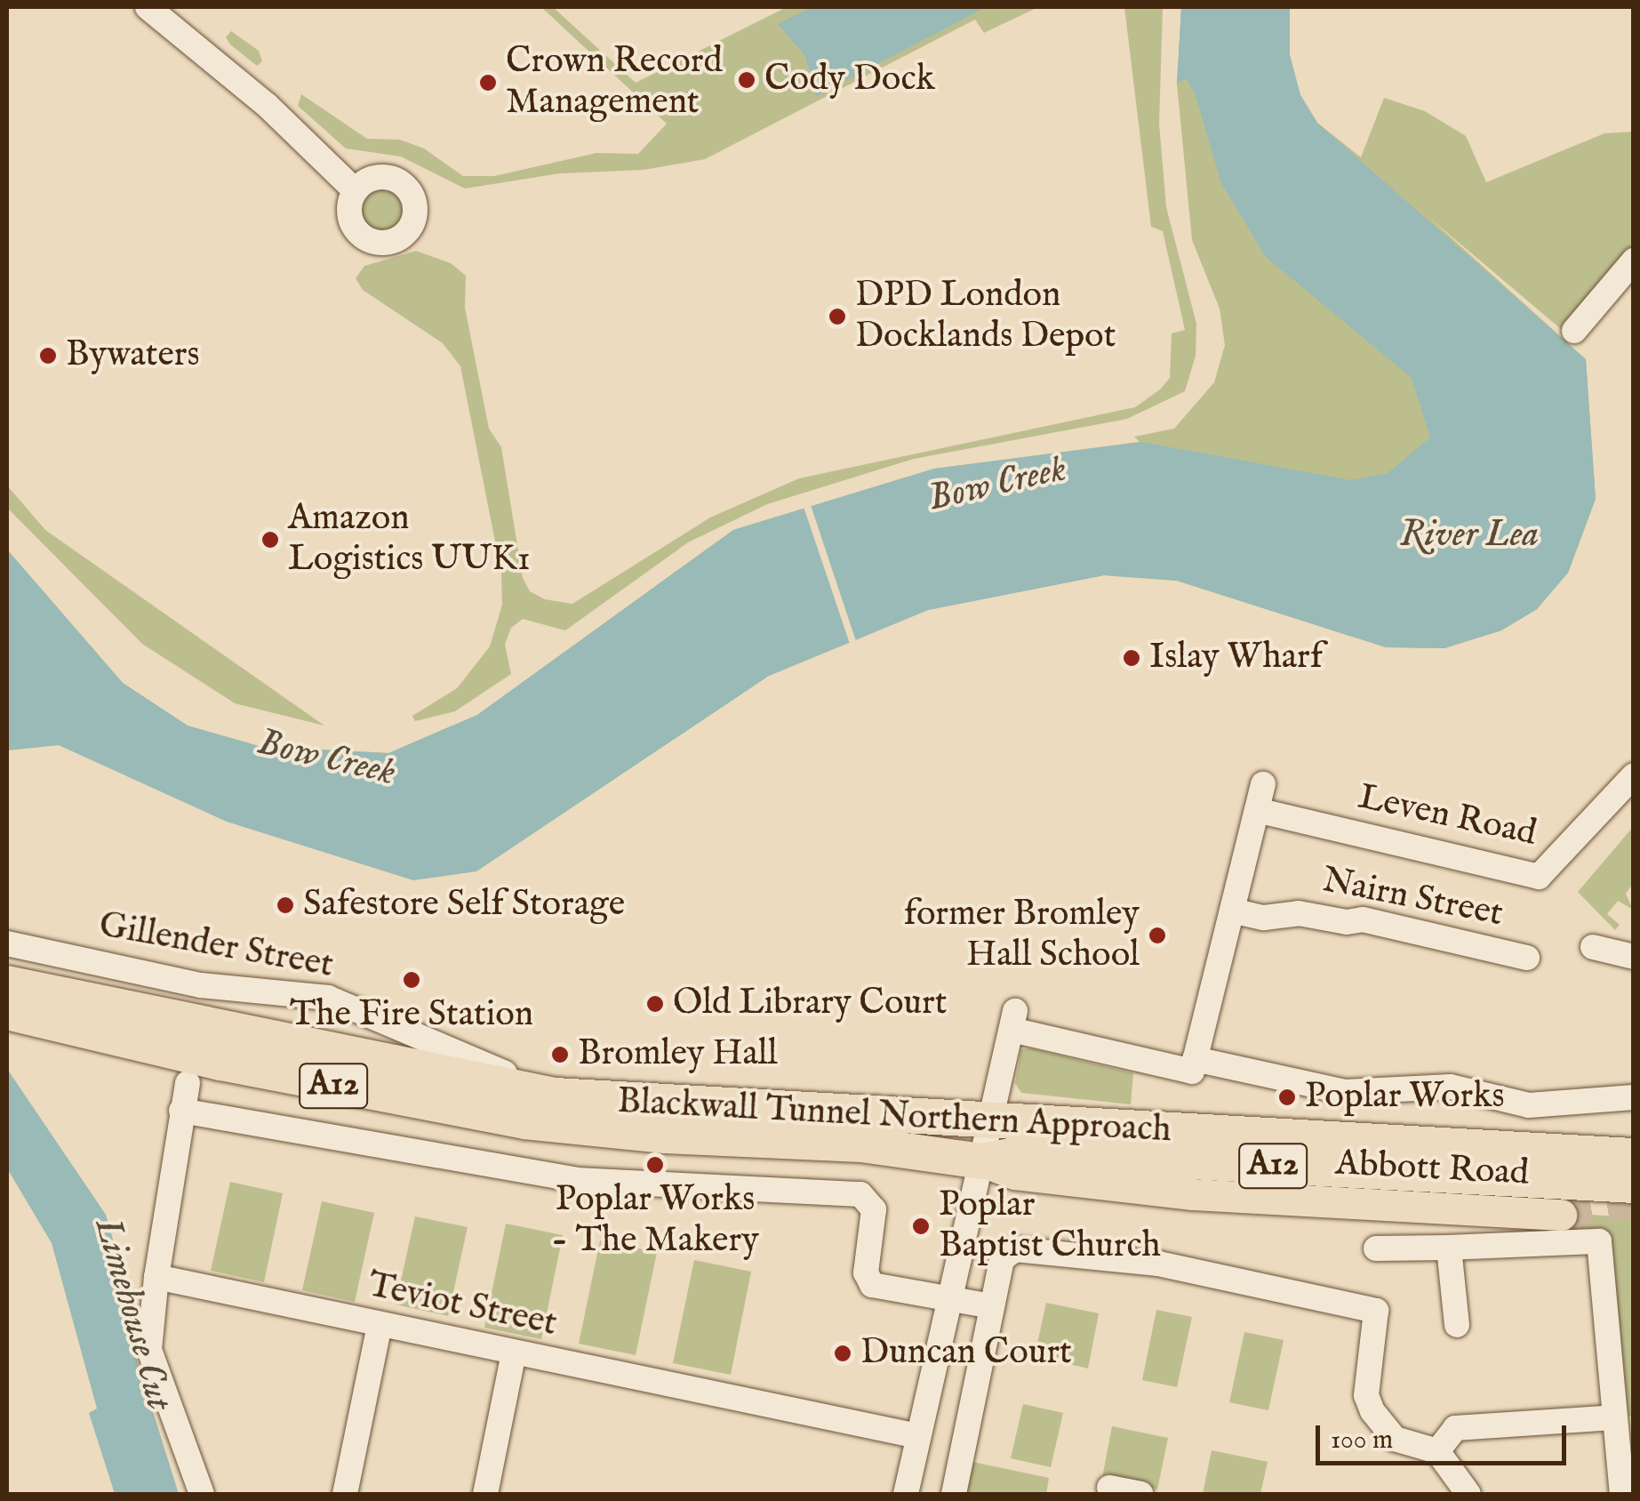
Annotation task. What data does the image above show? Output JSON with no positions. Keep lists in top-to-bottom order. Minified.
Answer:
{"streets":{"highway":["A12","Blackwall Tunnel Northern Approach"],"main road":["Abbott Road"],"street":["Leven Road","Nairn Street","Gillender Street","Teviot Street"]},"crossings":[["A12","Blackwall Tunnel Northern Approach"],["Blackwall Tunnel Northern Approach","Abbott Road"]],"water":["Bow Creek","River Lea","Limehouse Cut"],"places":["Cody Dock","Crown Record Management","DPD London Docklands Depot","Bywaters","Amazon Logistics UUK1","Islay Wharf","Safestore Self Storage","former Bromley Hall School","The Fire Station","Old Library Court","Bromley Hall","Poplar Works","Poplar Works - The Makery","Poplar Baptist Church","Duncan Court"],"scale_bar":"100 m"}
